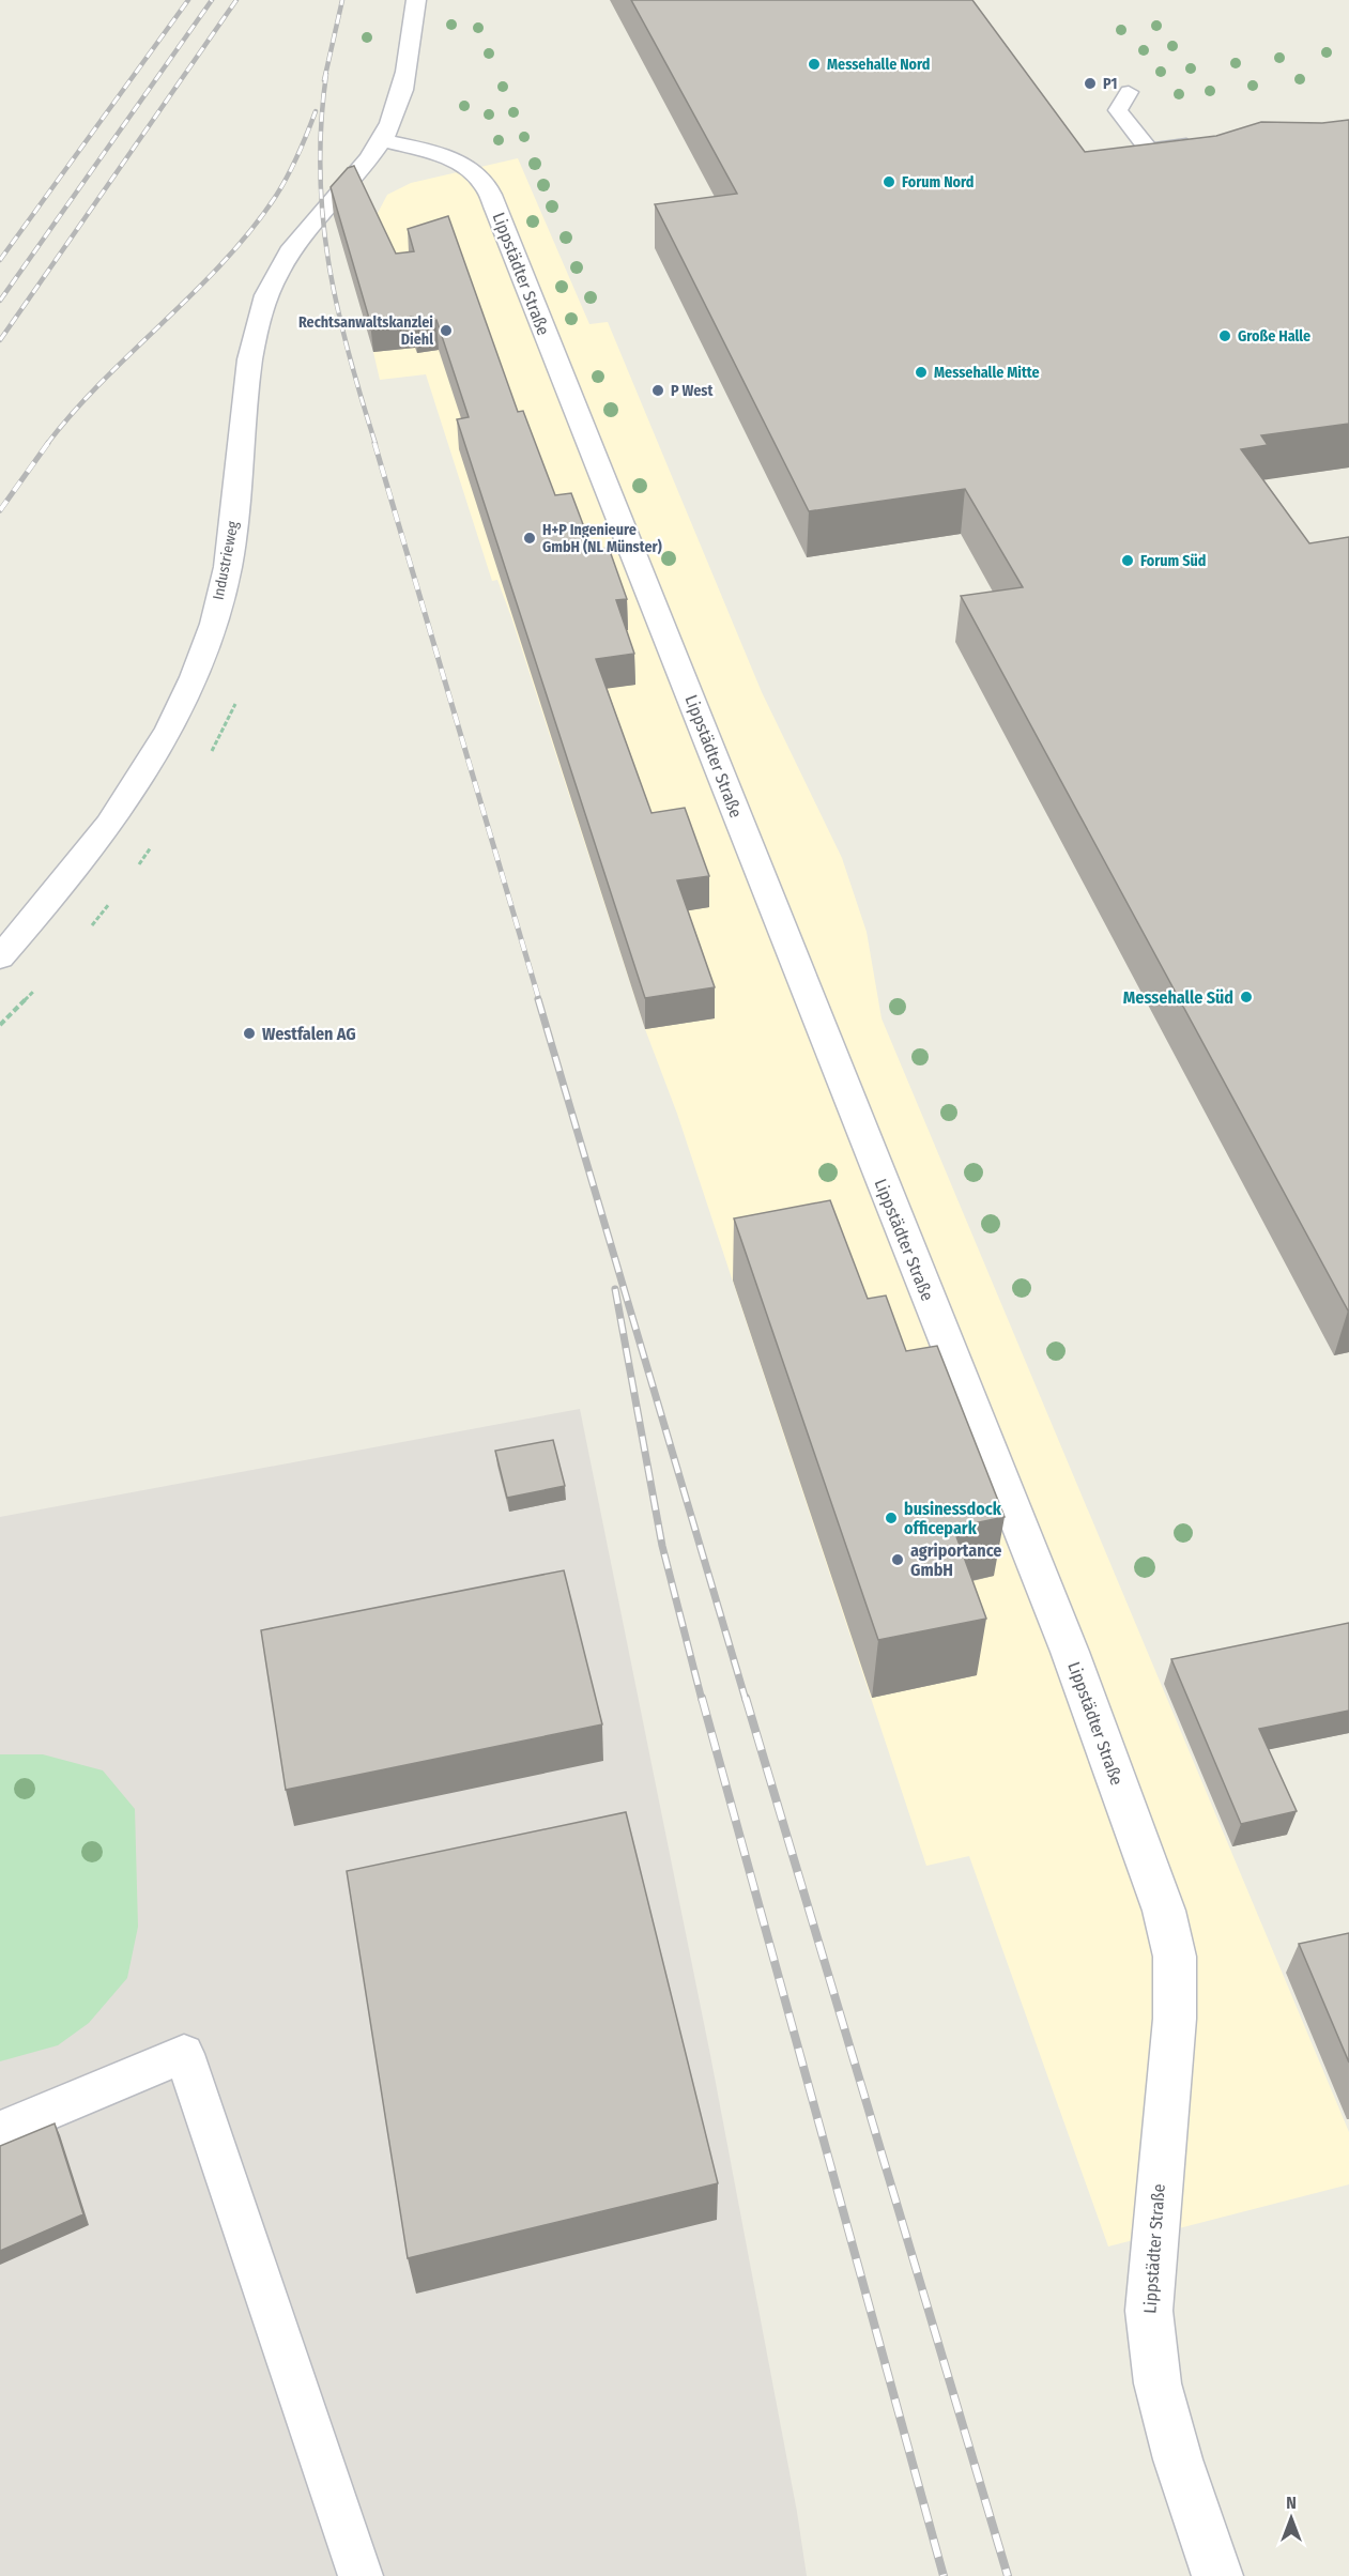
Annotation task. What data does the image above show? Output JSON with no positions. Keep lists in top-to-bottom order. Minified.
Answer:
{"streets":{"street":["Lippstädter Straße","Industrieweg"]},"crossings":[["Lippstädter Straße","Industrieweg"]],"places":["Messehalle Nord","P1","Forum Nord","Rechtsanwaltskanzlei Diehl","Große Halle","Messehalle Mitte","P West","H+P Ingenieure GmbH (NL Münster)","Forum Süd","Messehalle Süd","Westfalen AG","businessdock officepark","agriportance GmbH"],"north":"top"}
